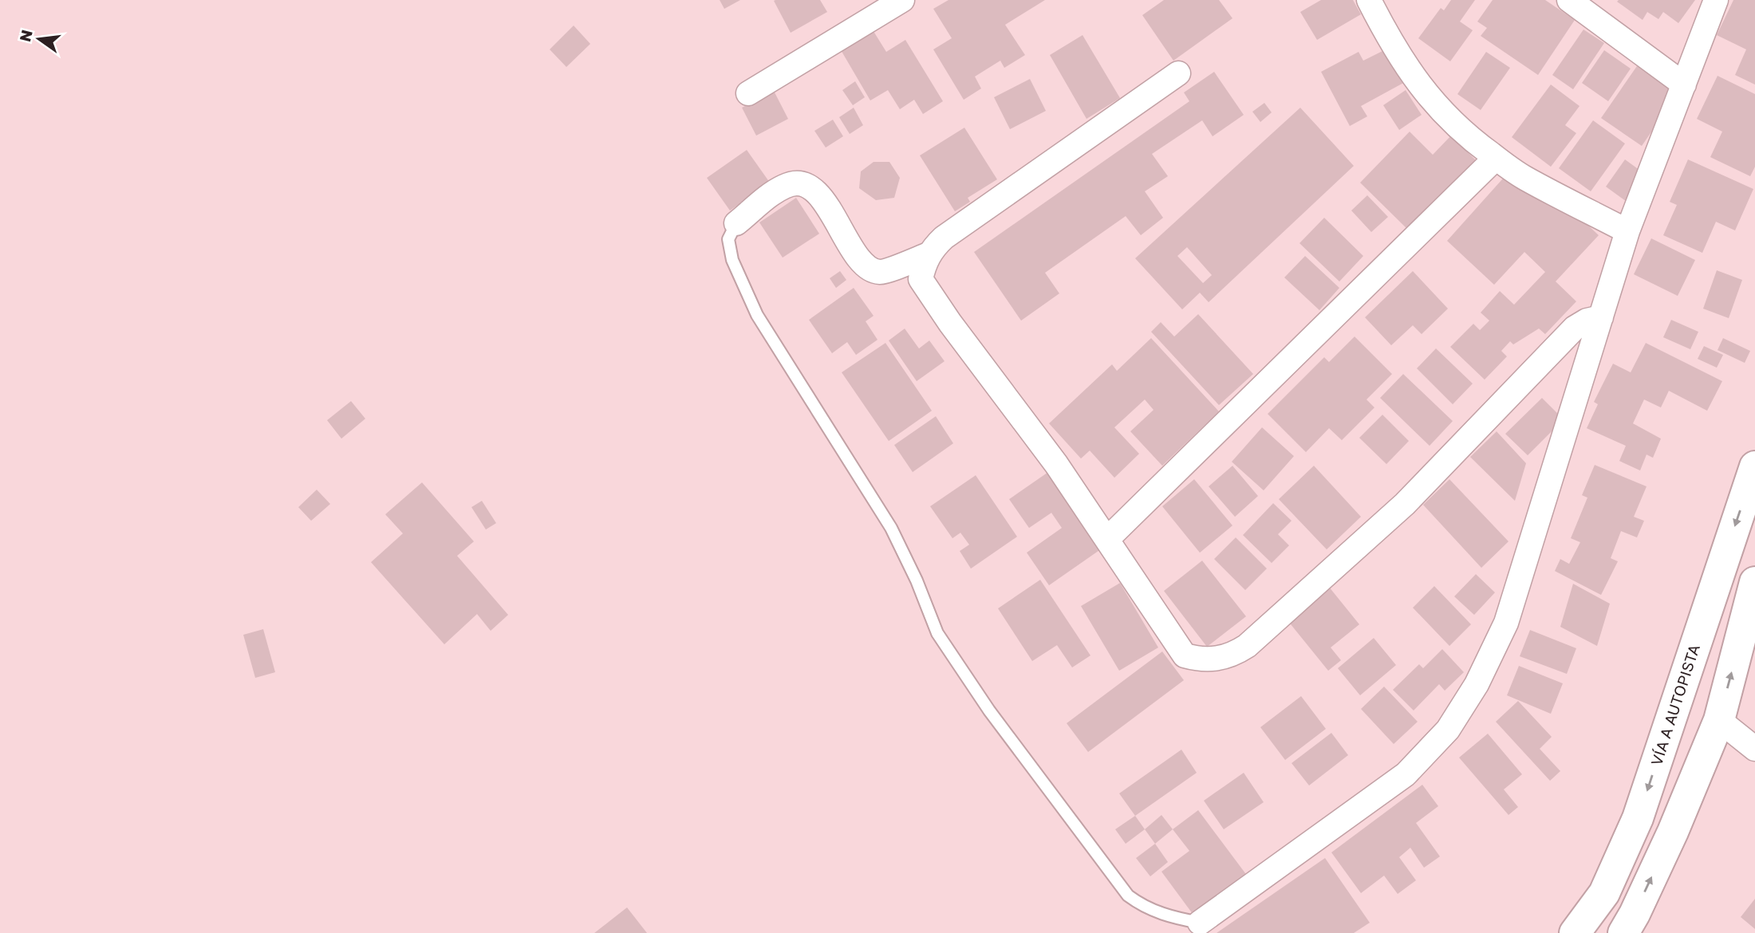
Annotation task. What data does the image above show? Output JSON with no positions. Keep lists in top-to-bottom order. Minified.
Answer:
{"streets":{"highway":["VÍA A AUTOPISTA"]},"north":"left"}
